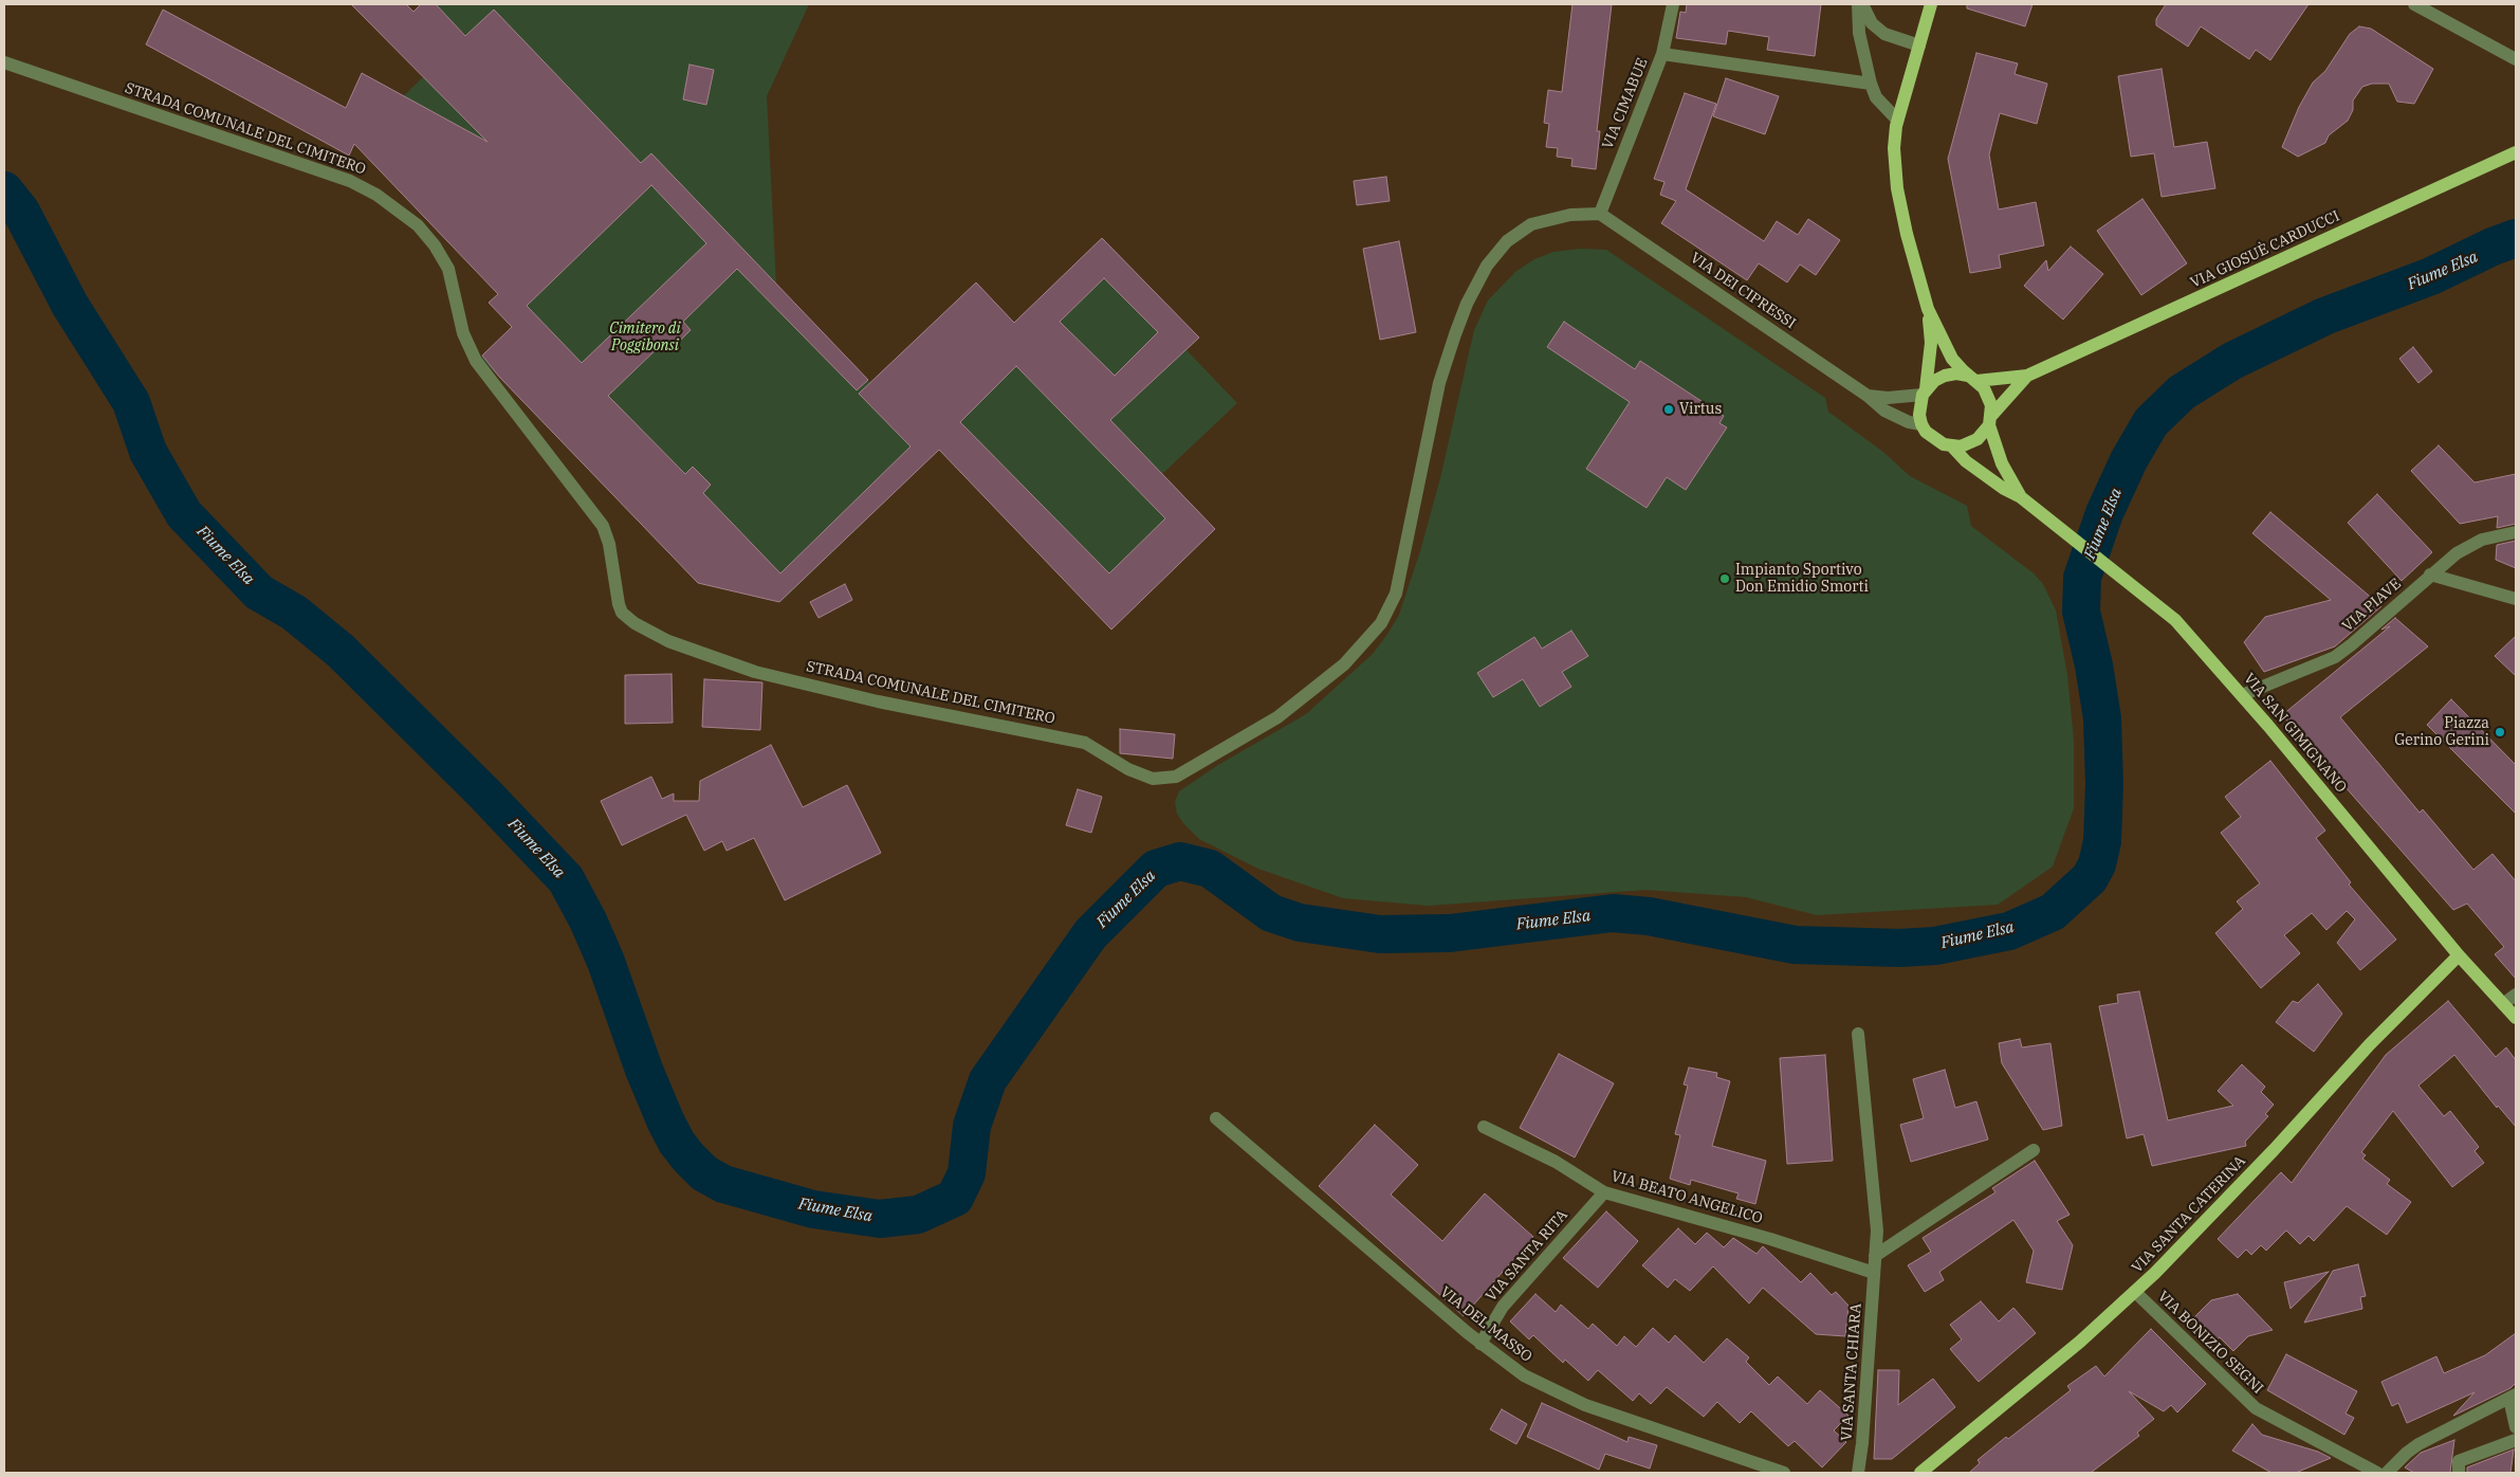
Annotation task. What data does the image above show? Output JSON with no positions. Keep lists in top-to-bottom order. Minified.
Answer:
{"streets":{"main road":["VIA GIOSUÈ CARDUCCI","VIA SAN GIMIGNANO","VIA SANTA CATERINA"],"street":["VIA CIMABUE","STRADA COMUNALE DEL CIMITERO","VIA DEI CIPRESSI","VIA PIAVE","VIA BEATO ANGELICO","VIA SANTA RITA","VIA DEL MASSO","VIA BONIZIO SEGNI","VIA SANTA CHIARA"]},"crossings":[["VIA CIMABUE","STRADA COMUNALE DEL CIMITERO"],["VIA CIMABUE","VIA DEI CIPRESSI"],["STRADA COMUNALE DEL CIMITERO","VIA DEI CIPRESSI"],["VIA GIOSUÈ CARDUCCI","VIA DEI CIPRESSI"],["VIA GIOSUÈ CARDUCCI","VIA SAN GIMIGNANO"],["VIA DEI CIPRESSI","VIA SAN GIMIGNANO"],["VIA PIAVE","VIA SAN GIMIGNANO"],["VIA SAN GIMIGNANO","VIA SANTA CATERINA"],["VIA BEATO ANGELICO","VIA SANTA RITA"],["VIA BEATO ANGELICO","VIA SANTA CHIARA"],["VIA SANTA CATERINA","VIA BONIZIO SEGNI"],["VIA SANTA RITA","VIA DEL MASSO"]],"water":["Fiume Elsa"],"parks":["Cimitero di Poggibonsi"],"places":["Virtus","Impianto Sportivo Don Emidio Smorti","Piazza Gerino Gerini"]}
